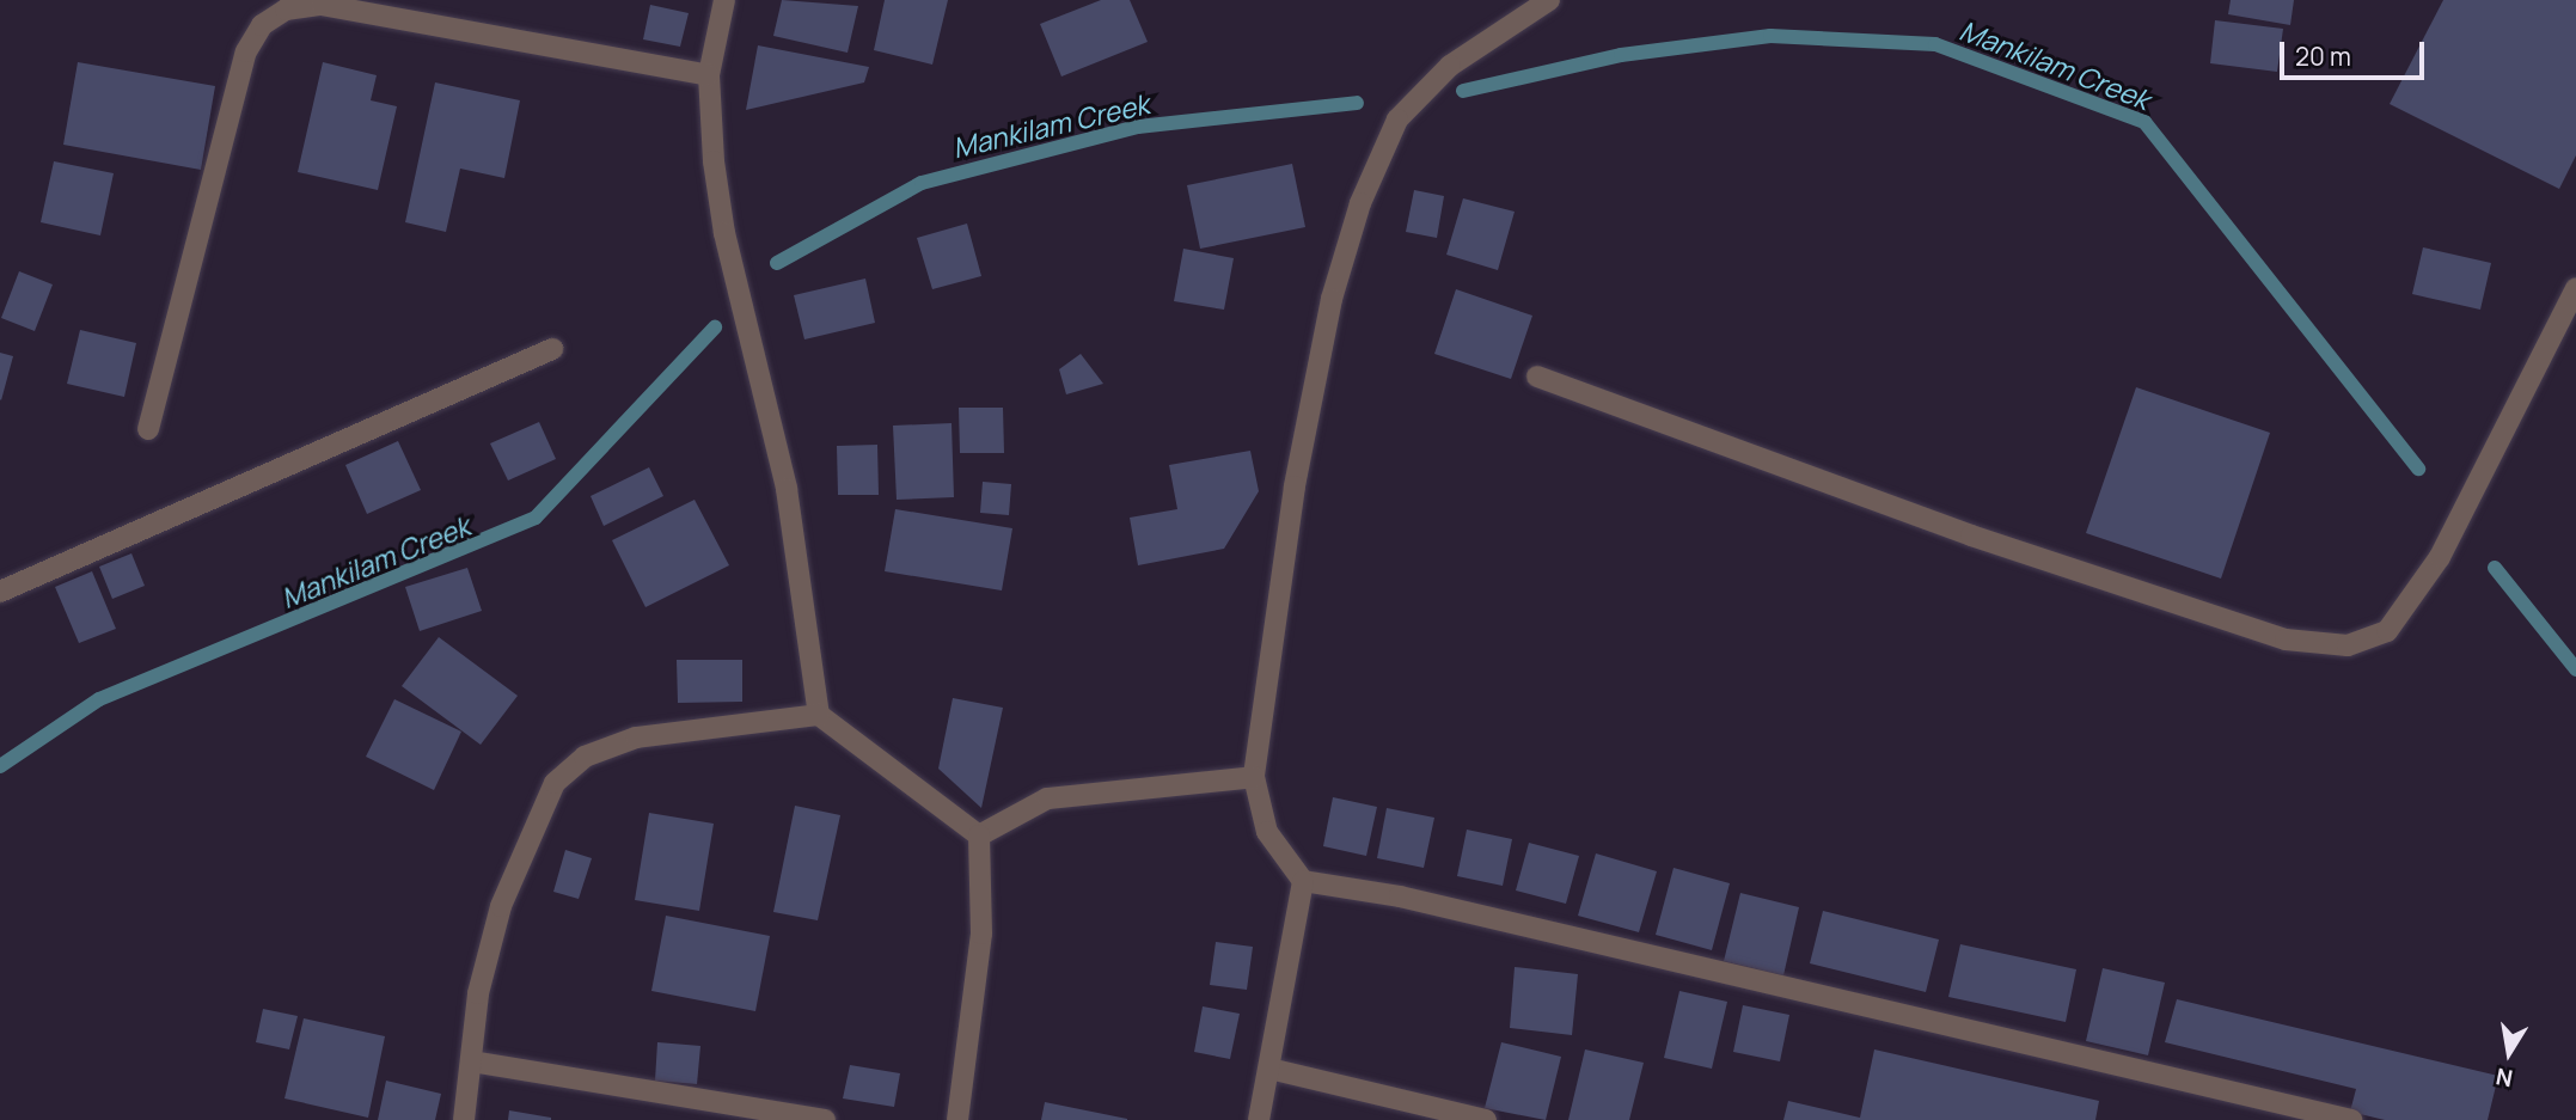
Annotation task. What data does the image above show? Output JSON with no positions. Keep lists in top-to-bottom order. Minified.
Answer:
{"water":["Mankilam Creek"],"scale_bar":"20 m","north":"bottom"}
